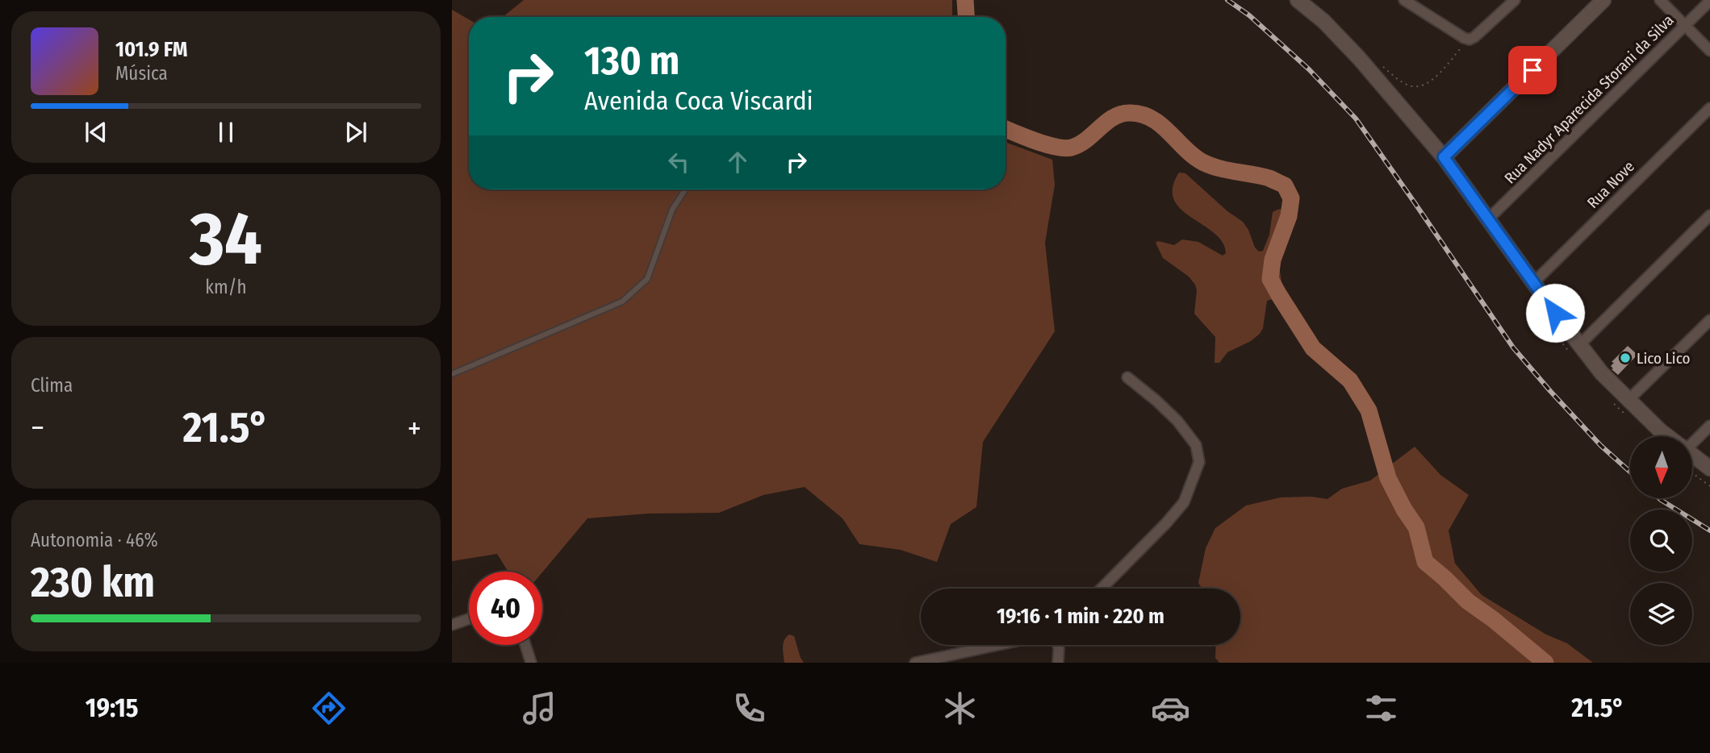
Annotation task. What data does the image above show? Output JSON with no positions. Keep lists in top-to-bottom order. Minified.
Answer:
{"streets":{"street":["Rua Nadyr Aparecida Storani da Silva","Rua Nove"]},"places":["Lico Lico"],"north":"bottom","page":{"turn":["130 m","Avenida Coca Viscardi"],"song":["101.9 FM","Música"],"tile":[["34","km/h"],"Clima",["Autonomia · 46%","230 km"]],"heat":["−","21.5°","+"],"limit":"40","trip":"19:16 · 1 min · 220 m","tabs":["19:15","21.5°"]}}
